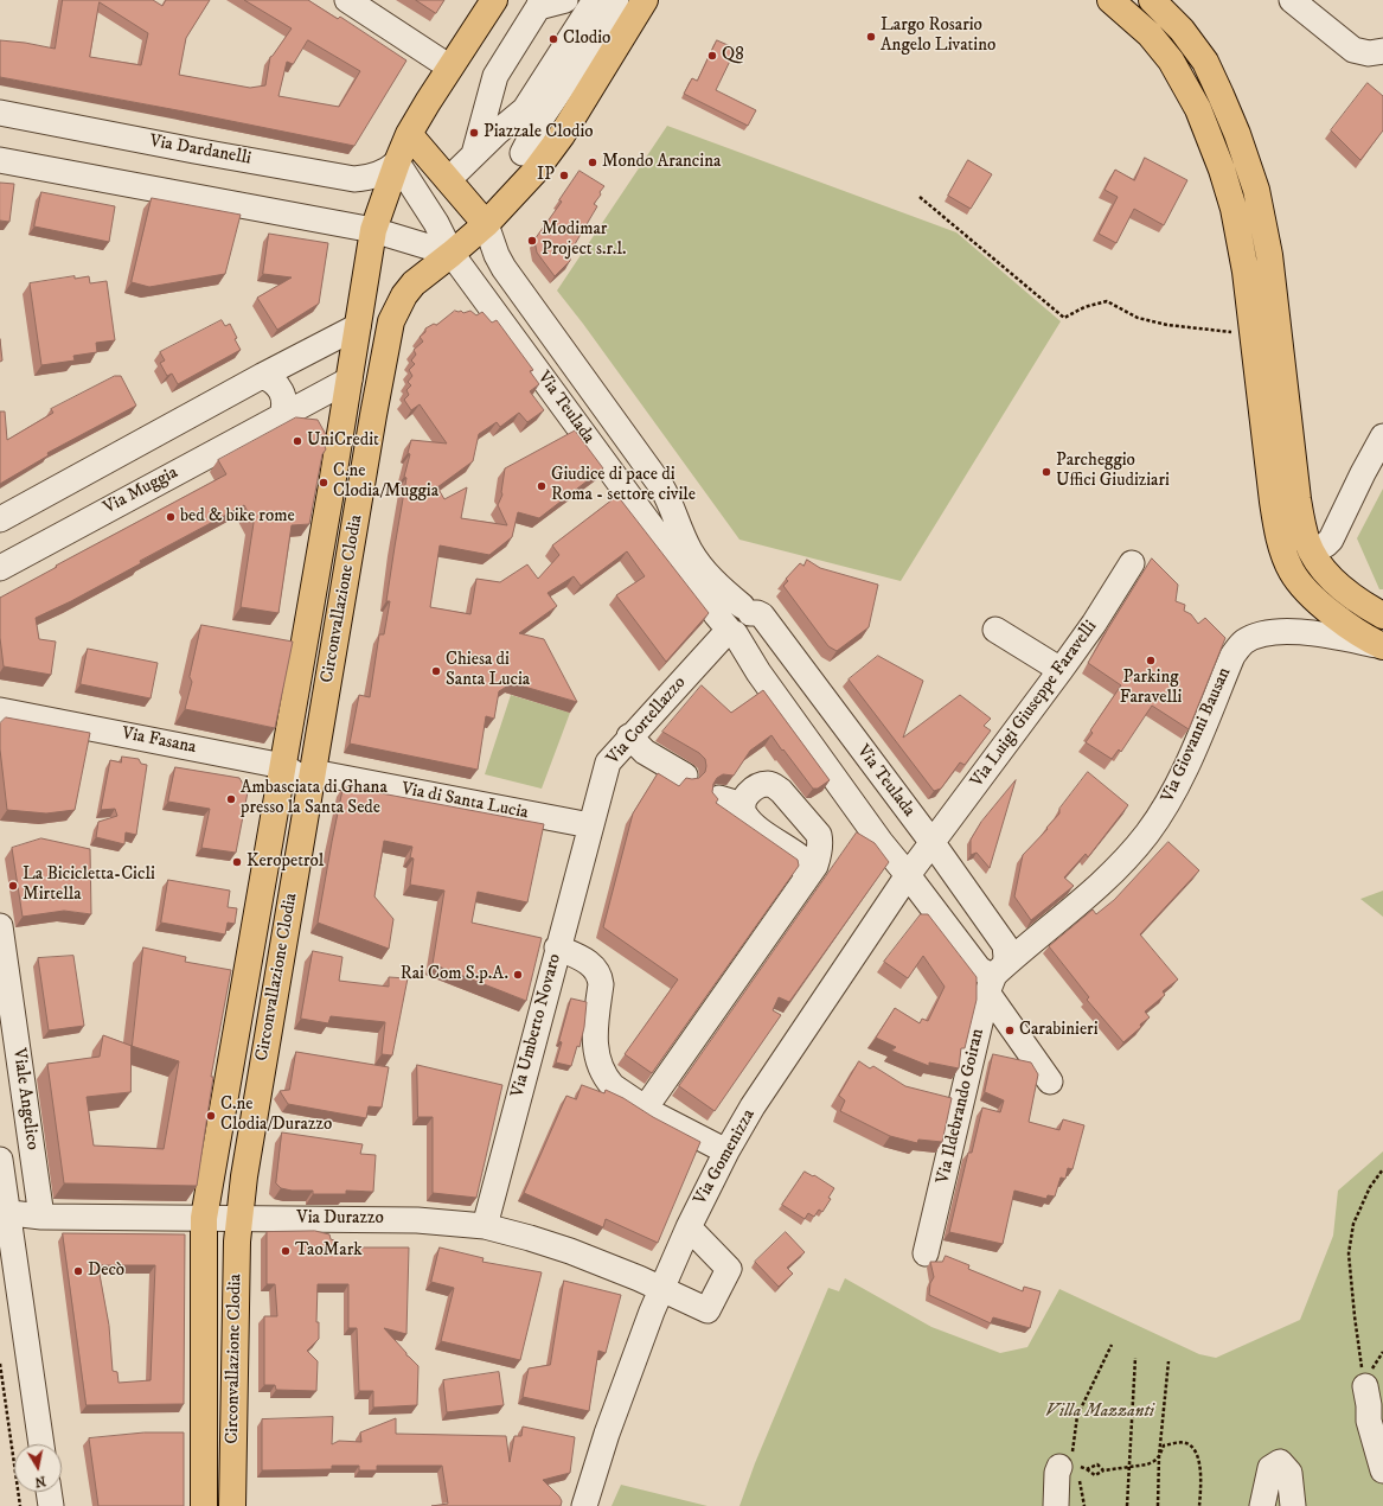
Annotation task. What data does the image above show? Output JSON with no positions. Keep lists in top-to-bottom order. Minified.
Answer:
{"streets":{"main road":["Circonvallazione Clodia"],"street":["Via Dardanelli","Via Teulada","Via Muggia","Via Luigi Giuseppe Faravelli","Via Cortellazzo","Via Giovanni Bausan","Via Fasana","Via di Santa Lucia","Via Umberto Novaro","Viale Angelico","Via Ildebrando Goiran","Via Gomenizza","Via Durazzo"]},"crossings":[["Via Teulada","Circonvallazione Clodia"],["Via Teulada","Via Luigi Giuseppe Faravelli"],["Via Teulada","Via Cortellazzo"],["Via Teulada","Via Giovanni Bausan"],["Via Teulada","Via Ildebrando Goiran"],["Via Teulada","Via Gomenizza"],["Via Muggia","Circonvallazione Clodia"],["Circonvallazione Clodia","Via Fasana"],["Circonvallazione Clodia","Via di Santa Lucia"],["Circonvallazione Clodia","Via Durazzo"],["Via Luigi Giuseppe Faravelli","Via Gomenizza"],["Via Cortellazzo","Via di Santa Lucia"],["Via Cortellazzo","Via Umberto Novaro"],["Via Giovanni Bausan","Via Ildebrando Goiran"],["Via Fasana","Via di Santa Lucia"],["Via di Santa Lucia","Via Umberto Novaro"],["Via Umberto Novaro","Via Durazzo"],["Viale Angelico","Via Durazzo"],["Via Gomenizza","Via Durazzo"]],"parks":["Villa Mazzanti"],"places":["Largo Rosario Angelo Livatino","Clodio","Q8","Piazzale Clodio","Mondo Arancina","IP","Modimar Project s.r.l.","UniCredit","Parcheggio Uffici Giudiziari","C.ne Clodia/Muggia","Giudice di pace di Roma - settore civile","bed & bike rome","Parking Faravelli","Chiesa di Santa Lucia","Ambasciata di Ghana presso la Santa Sede","Keropetrol","La Bicicletta-Cicli Mirtella","Rai Com S.p.A.","Carabinieri","C.ne Clodia/Durazzo","TaoMark","Decò"],"north":"bottom"}
